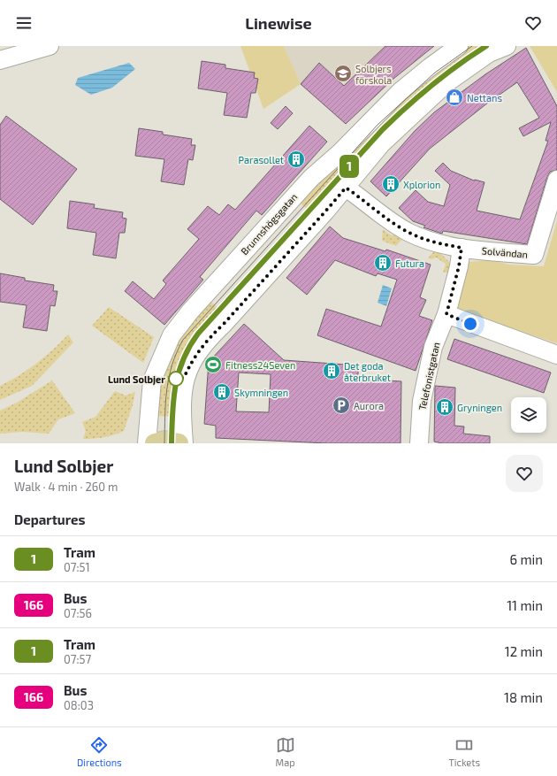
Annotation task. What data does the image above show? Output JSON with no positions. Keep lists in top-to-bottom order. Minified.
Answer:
{"streets":{"street":["Brunnshögsgatan","Solvändan","Telefonistgatan"]},"crossings":[["Solvändan","Telefonistgatan"]],"places":{"school or university":["Solbjers förskola"],"shop":["Nettans"],"building":["Parasollet","Xplorion","Futura","Det goda återbruket","Skymningen","Gryningen"],"sports":["Fitness24Seven"],"other":["Lund Solbjer"],"parking":["Aurora"]},"lines":["tram line 1"],"page":{"header":"Linewise","on_map":"1","heading":[["Lund Solbjer","Walk · 4 min · 260 m"],"Departures"],"list":[{"mark":"1","name":"Tram","note":"07:51","value":"6 min"},{"mark":"166","name":"Bus","note":"07:56","value":"11 min"},{"mark":"1","name":"Tram","note":"07:57","value":"12 min"},{"mark":"166","name":"Bus","note":"08:03","value":"18 min"}],"tabs":["Directions","Map","Tickets"]}}
